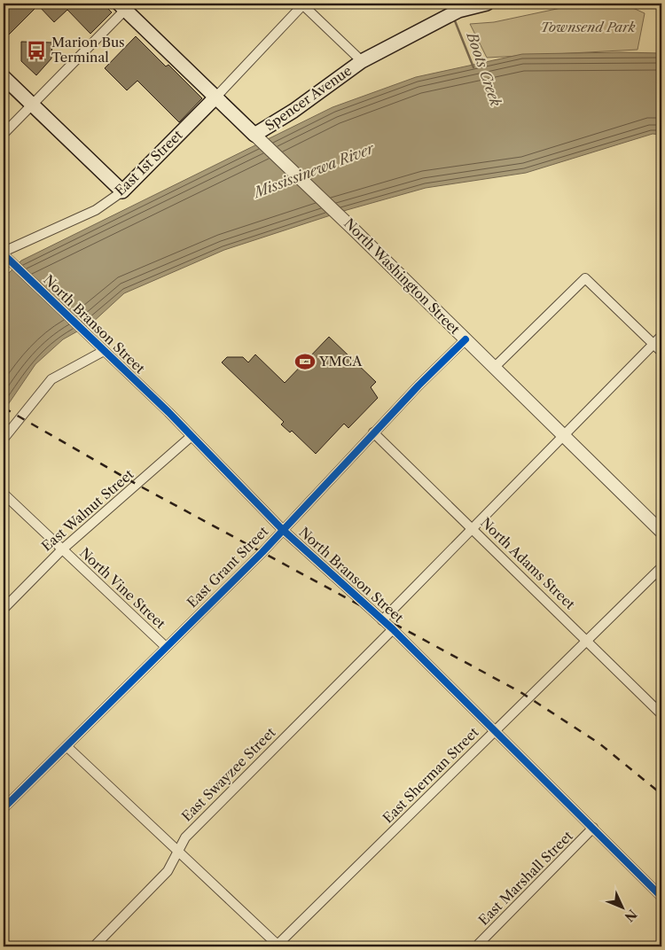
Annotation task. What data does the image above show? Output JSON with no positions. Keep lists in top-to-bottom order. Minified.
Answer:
{"streets":{"main road":["Spencer Avenue","East 1st Street","North Washington Street"],"street":["North Branson Street","East Walnut Street","North Adams Street","East Grant Street","North Vine Street","East Swayzee Street","East Sherman Street","East Marshall Street"]},"crossings":[["Spencer Avenue","North Washington Street"],["East 1st Street","North Washington Street"],["East 1st Street","North Branson Street"],["North Washington Street","East Grant Street"],["North Branson Street","East Walnut Street"],["North Branson Street","East Grant Street"],["North Branson Street","East Swayzee Street"],["North Branson Street","East Sherman Street"],["North Branson Street","East Marshall Street"],["East Walnut Street","North Vine Street"],["North Adams Street","East Grant Street"],["North Adams Street","East Sherman Street"],["East Grant Street","North Vine Street"]],"water":["Boots Creek","Mississinewa River"],"parks":["Townsend Park"],"places":{"bus stop":["Marion Bus Terminal"],"sports":["YMCA"]},"north":"bottom right"}
